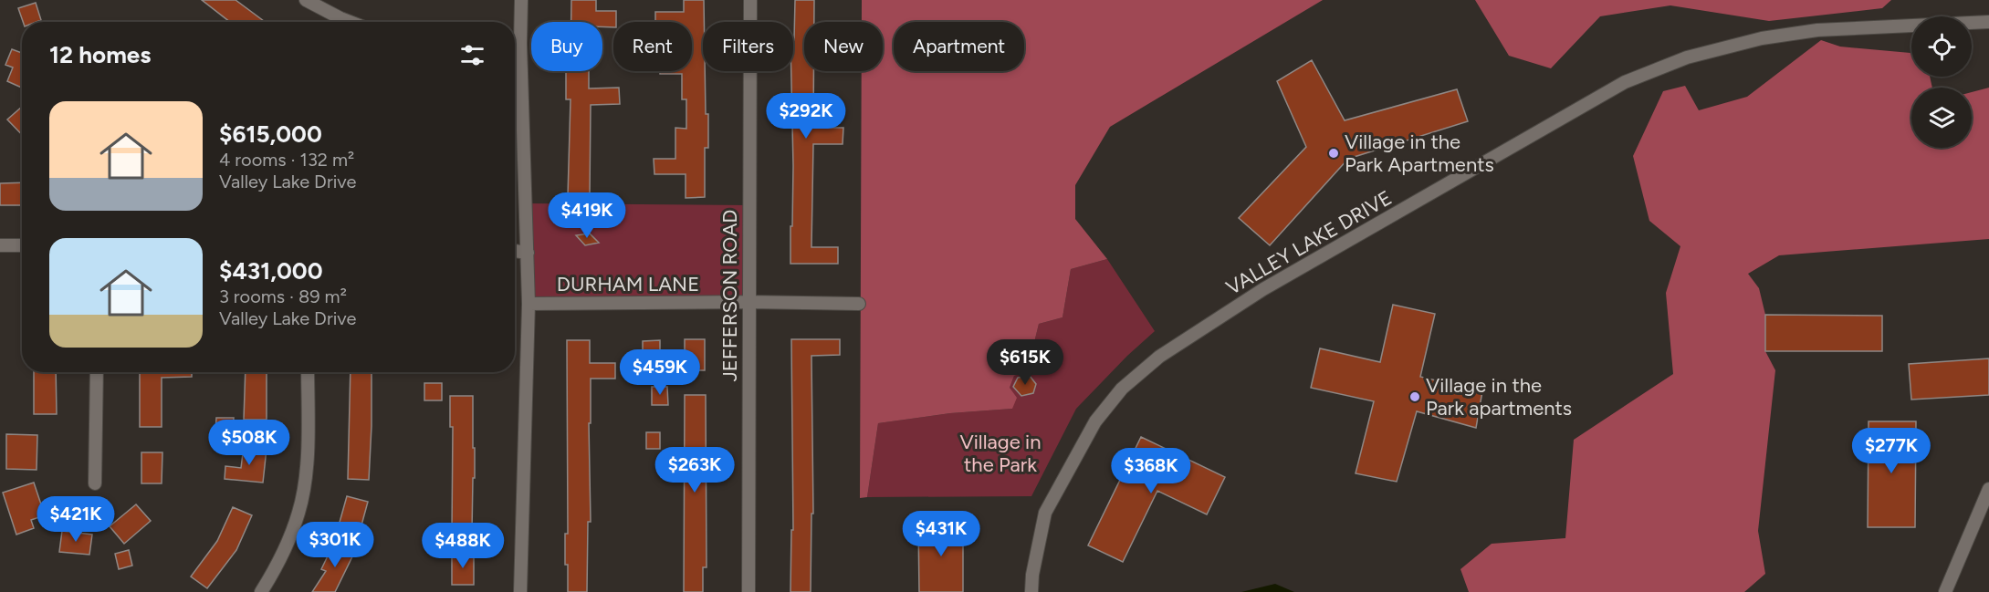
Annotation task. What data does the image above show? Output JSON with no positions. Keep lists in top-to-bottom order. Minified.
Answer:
{"streets":{"street":["VALLEY LAKE DRIVE","DURHAM LANE","JEFFERSON ROAD"]},"crossings":[["DURHAM LANE","JEFFERSON ROAD"]],"parks":["Village in the Park"],"places":["Village in the Park Apartments","Village in the Park apartments"],"page":{"chip":["Buy","Rent","Filters","New","Apartment"],"heading":"12 homes","list":[{"name":"$615,000","note":"4 rooms · 132 m² · Valley Lake Drive"},{"name":"$431,000","note":"3 rooms · 89 m² · Valley Lake Drive"}],"price":["$292K","$419K","$615K","$459K","$508K","$277K","$263K","$368K","$421K","$431K","$301K","$488K"]}}
